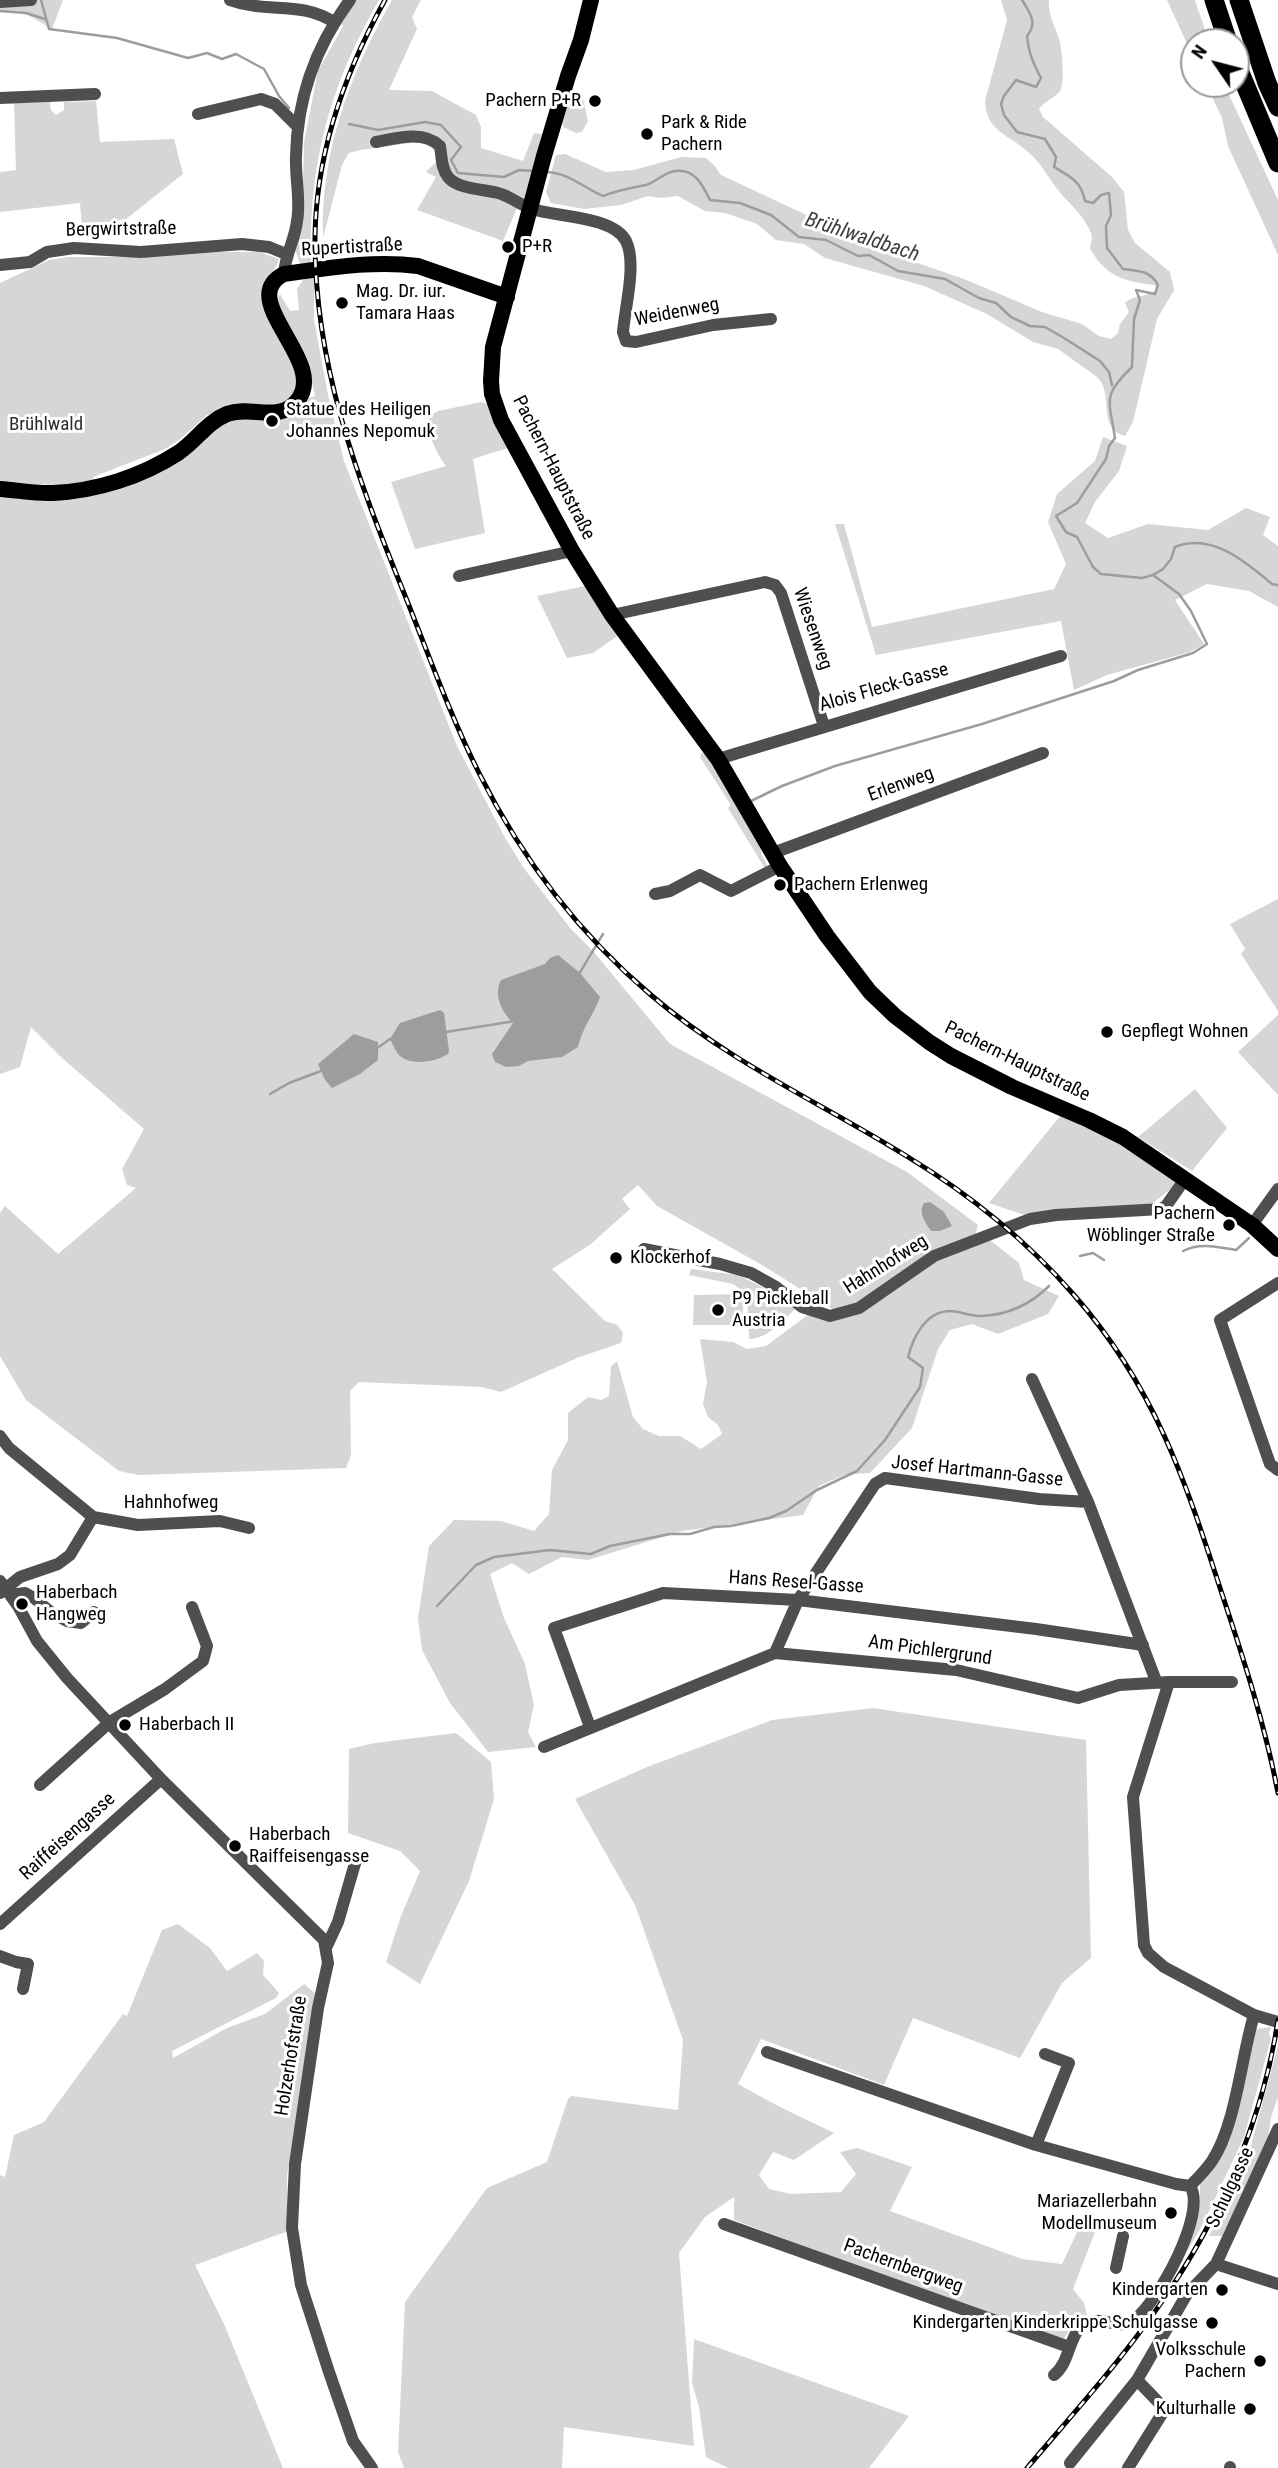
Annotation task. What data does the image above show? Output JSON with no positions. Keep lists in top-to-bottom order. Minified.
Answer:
{"streets":{"main road":["Rupertistraße","Pachern-Hauptstraße"],"street":["Bergwirtstraße","Weidenweg","Wiesenweg","Alois Fleck-Gasse","Erlenweg","Hahnhofweg","Josef Hartmann-Gasse","Hans Resel-Gasse","Am Pichlergrund","Raiffeisengasse","Holzerhofstraße","Schulgasse","Pachernbergweg"]},"crossings":[["Rupertistraße","Pachern-Hauptstraße"],["Weidenweg","Pachern-Hauptstraße"],["Pachern-Hauptstraße","Wiesenweg"],["Pachern-Hauptstraße","Alois Fleck-Gasse"],["Pachern-Hauptstraße","Erlenweg"],["Pachern-Hauptstraße","Hahnhofweg"],["Wiesenweg","Alois Fleck-Gasse"],["Josef Hartmann-Gasse","Hans Resel-Gasse"],["Josef Hartmann-Gasse","Am Pichlergrund"],["Hans Resel-Gasse","Am Pichlergrund"]],"water":["Brühlwaldbach"],"parks":["Brühlwald"],"places":["Pachern P+R","Park & Ride Pachern","P+R","Mag. Dr. iur. Tamara Haas","Statue des Heiligen Johannes Nepomuk","Pachern Erlenweg","Gepflegt Wohnen","Pachern Wöblinger Straße","Klockerhof","P9 Pickleball Austria","Haberbach Hangweg","Haberbach II","Haberbach Raiffeisengasse","Mariazellerbahn Modellmuseum","Kindergarten","Kindergarten Kinderkrippe Schulgasse","Volksschule Pachern","Kulturhalle"],"north":"top left"}
